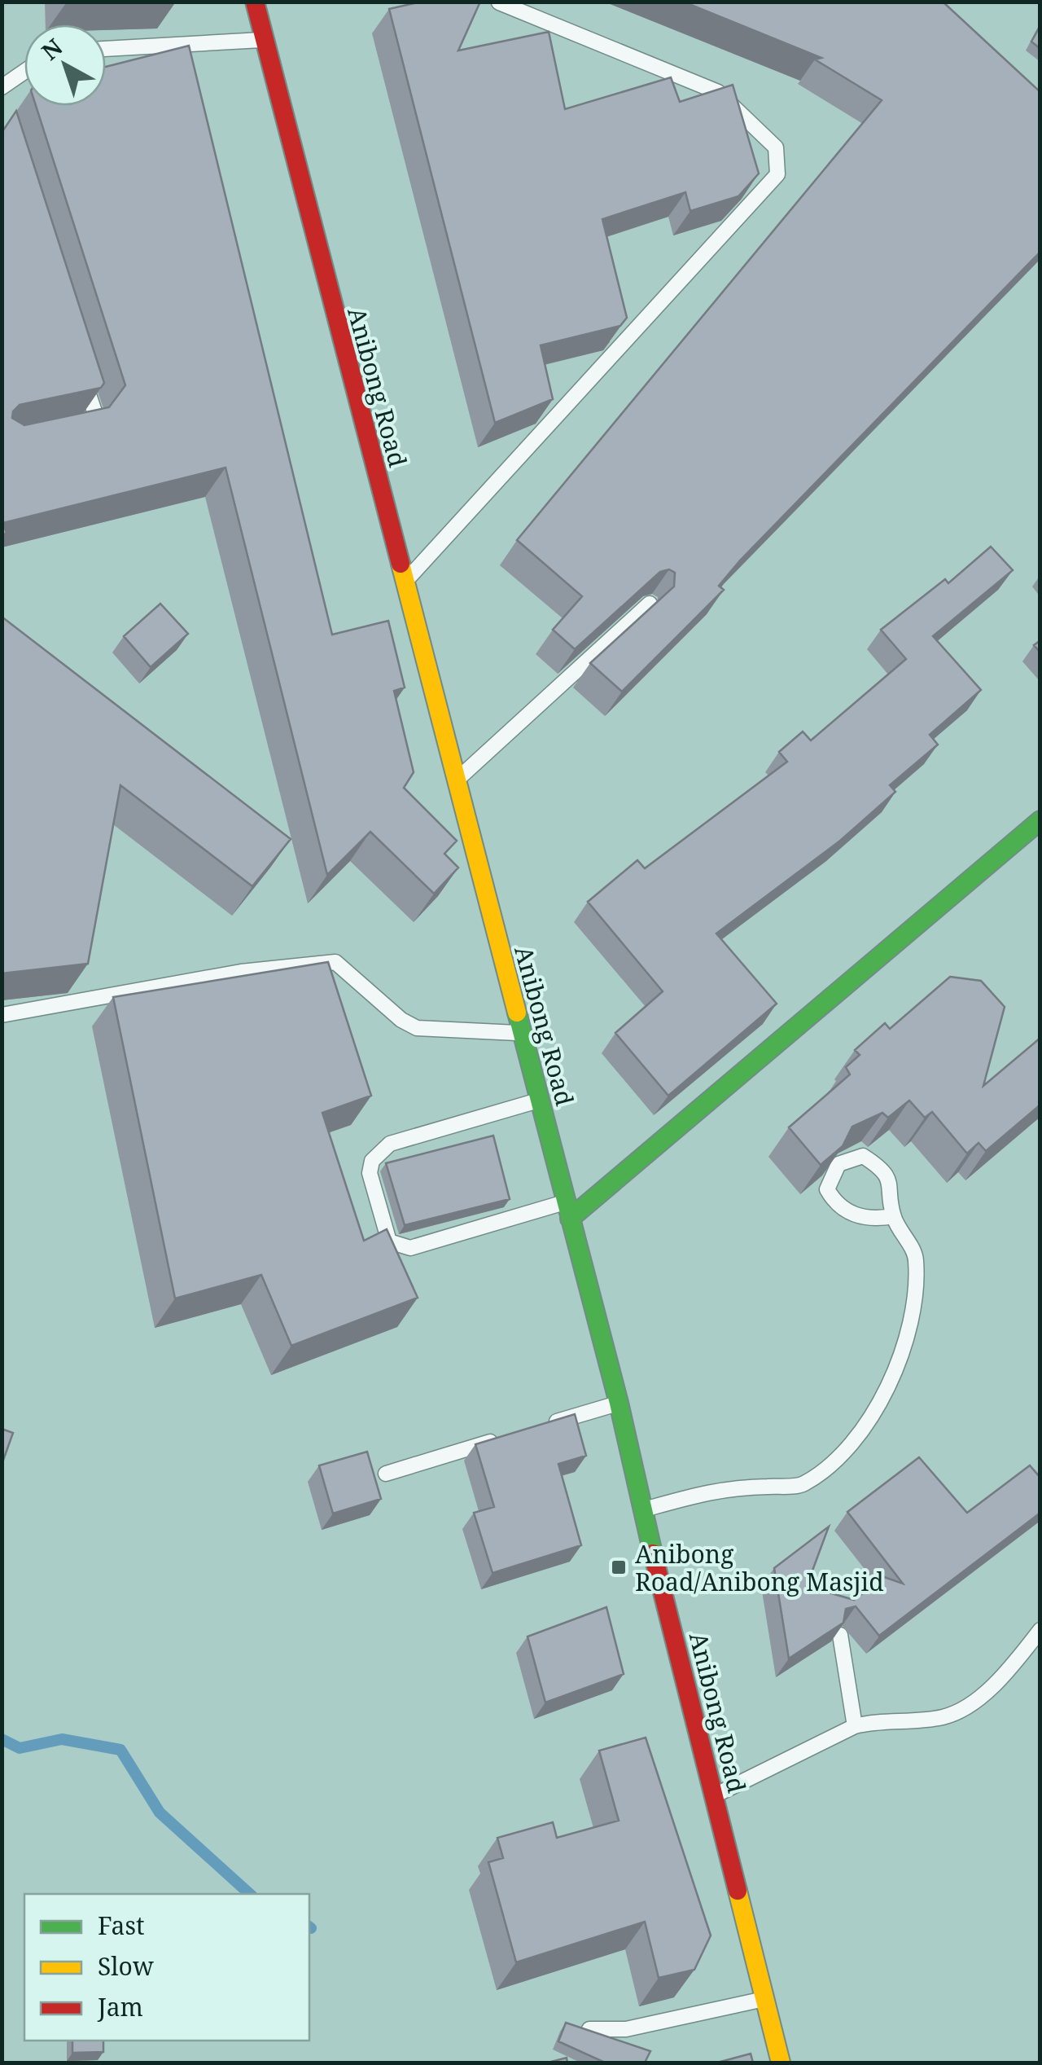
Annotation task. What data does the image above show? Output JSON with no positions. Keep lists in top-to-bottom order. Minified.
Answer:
{"streets":{"main road":["Anibong Road"]},"places":{"transit":["Anibong Road/Anibong Masjid"]},"legend":["Fast","Slow","Jam"],"north":"top left"}
